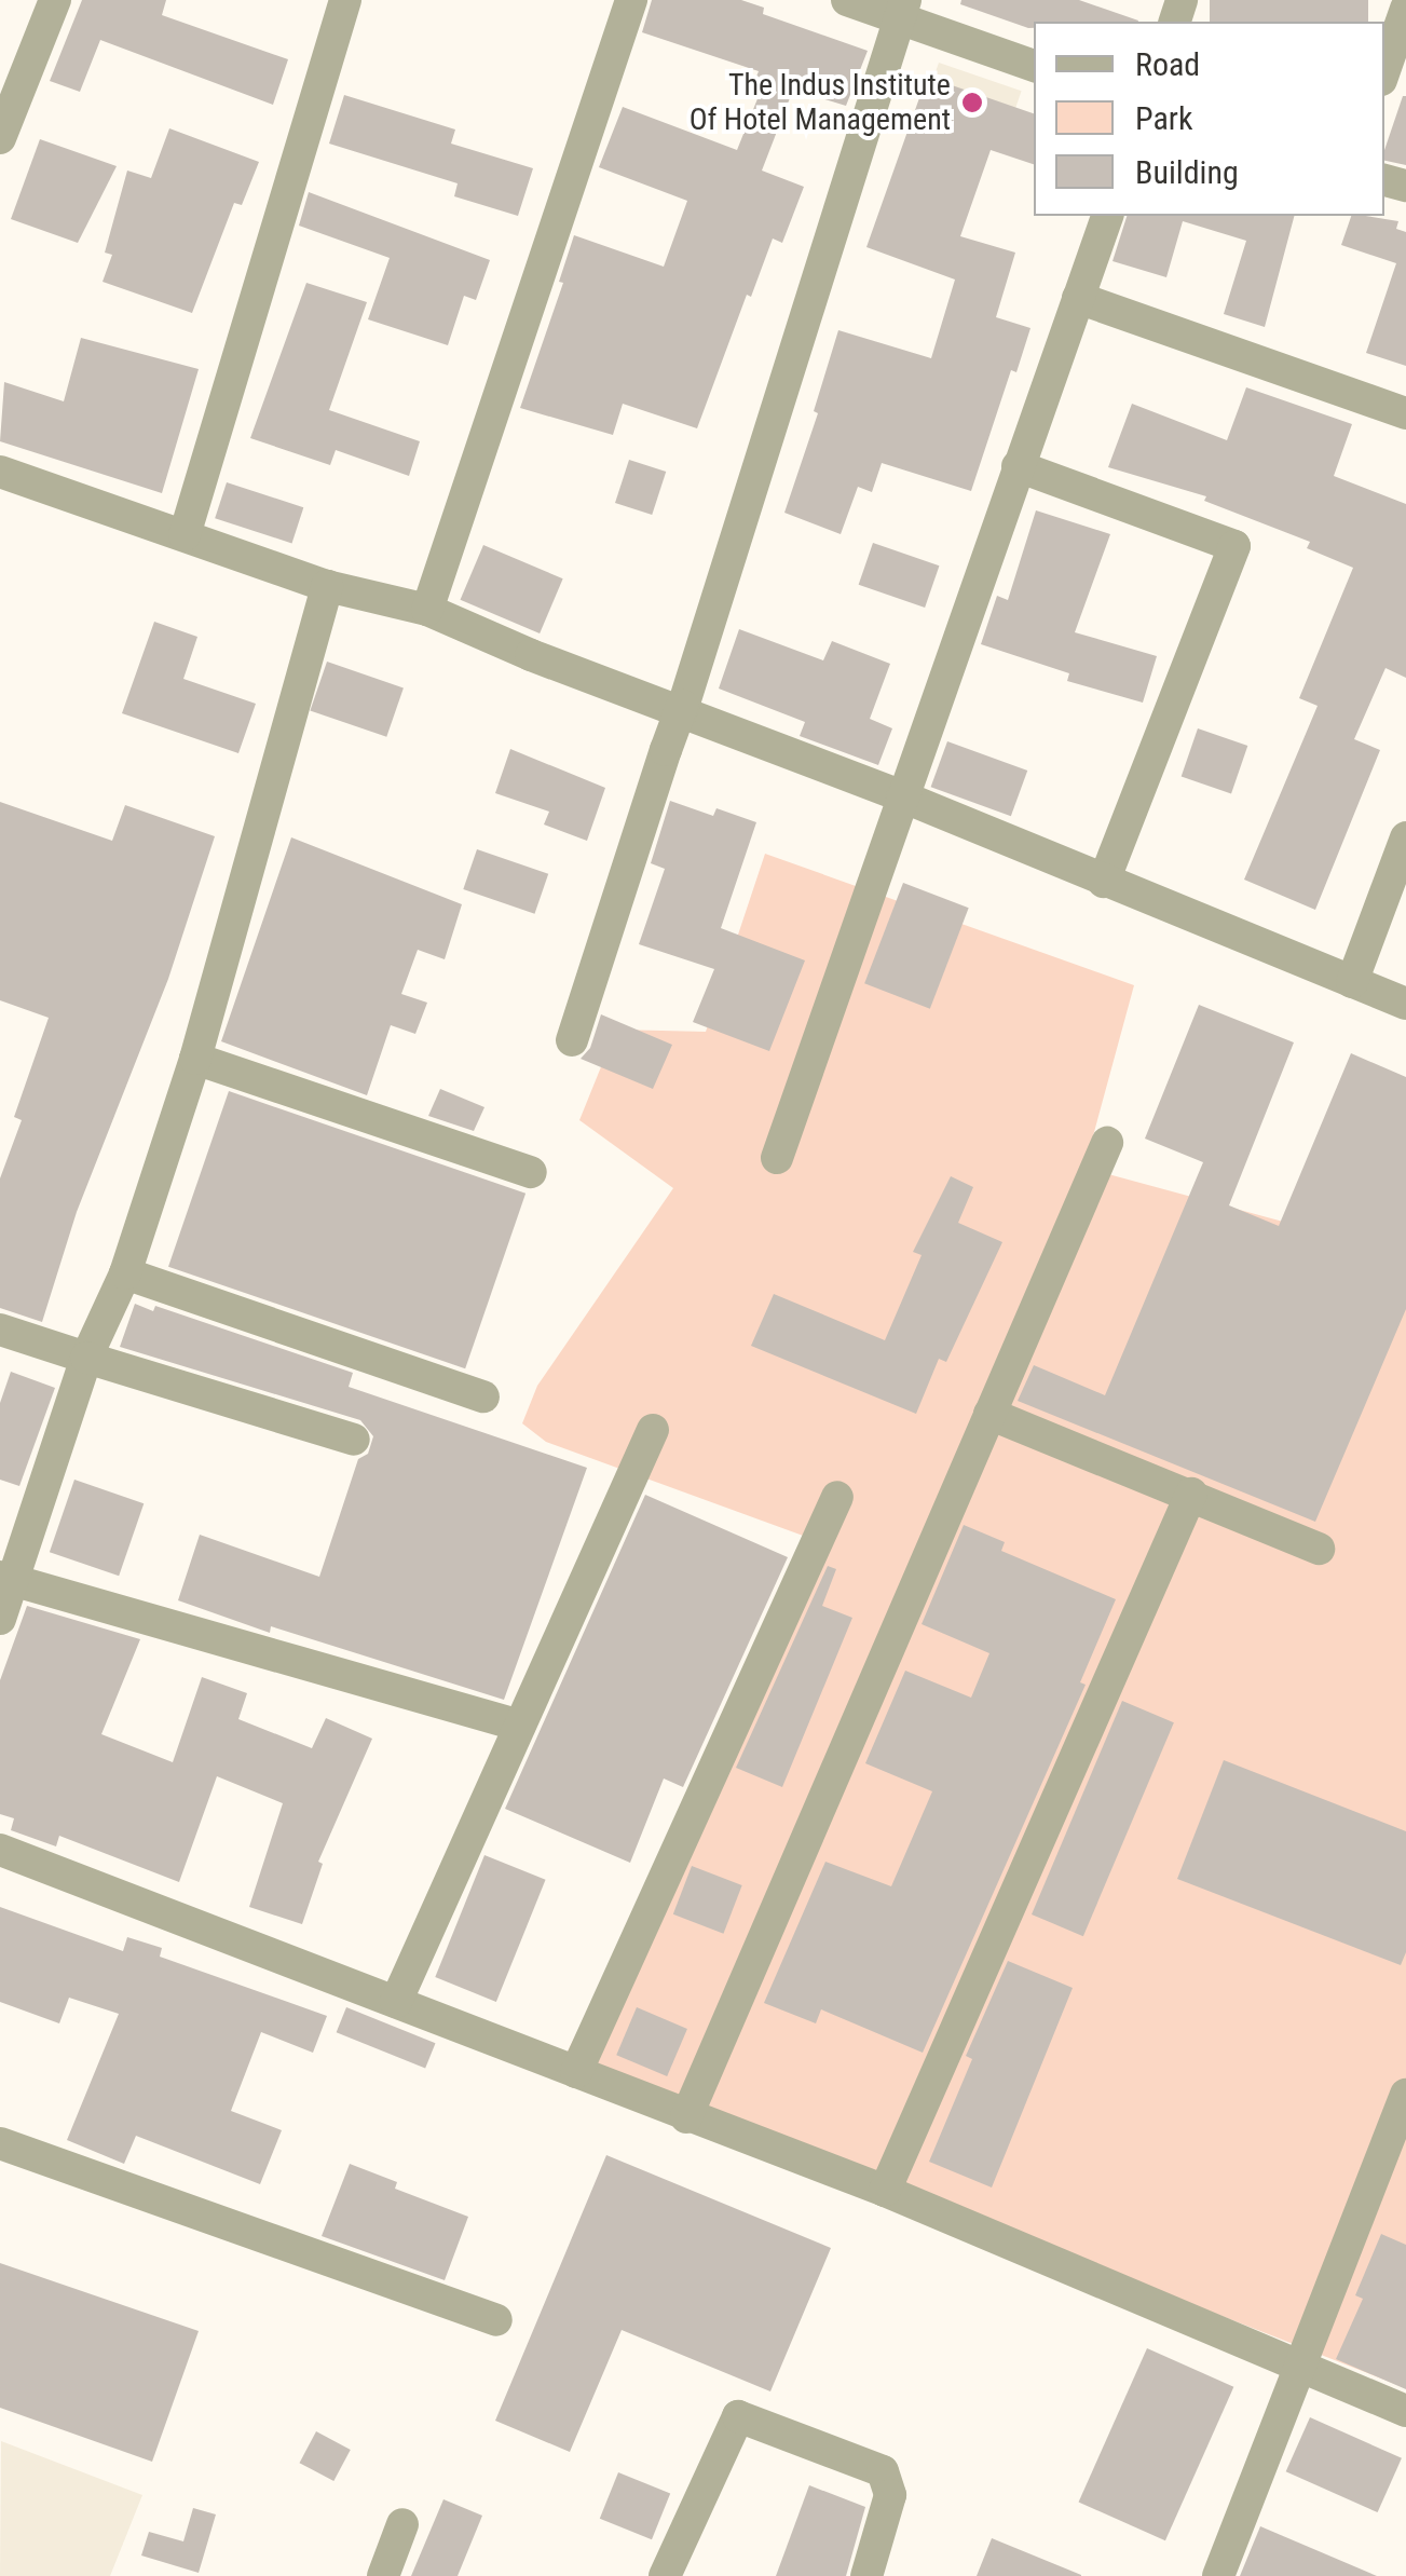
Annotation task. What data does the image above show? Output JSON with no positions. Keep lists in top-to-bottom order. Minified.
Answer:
{"places":["The Indus Institute Of Hotel Management"],"legend":["Road","Park","Building"]}
